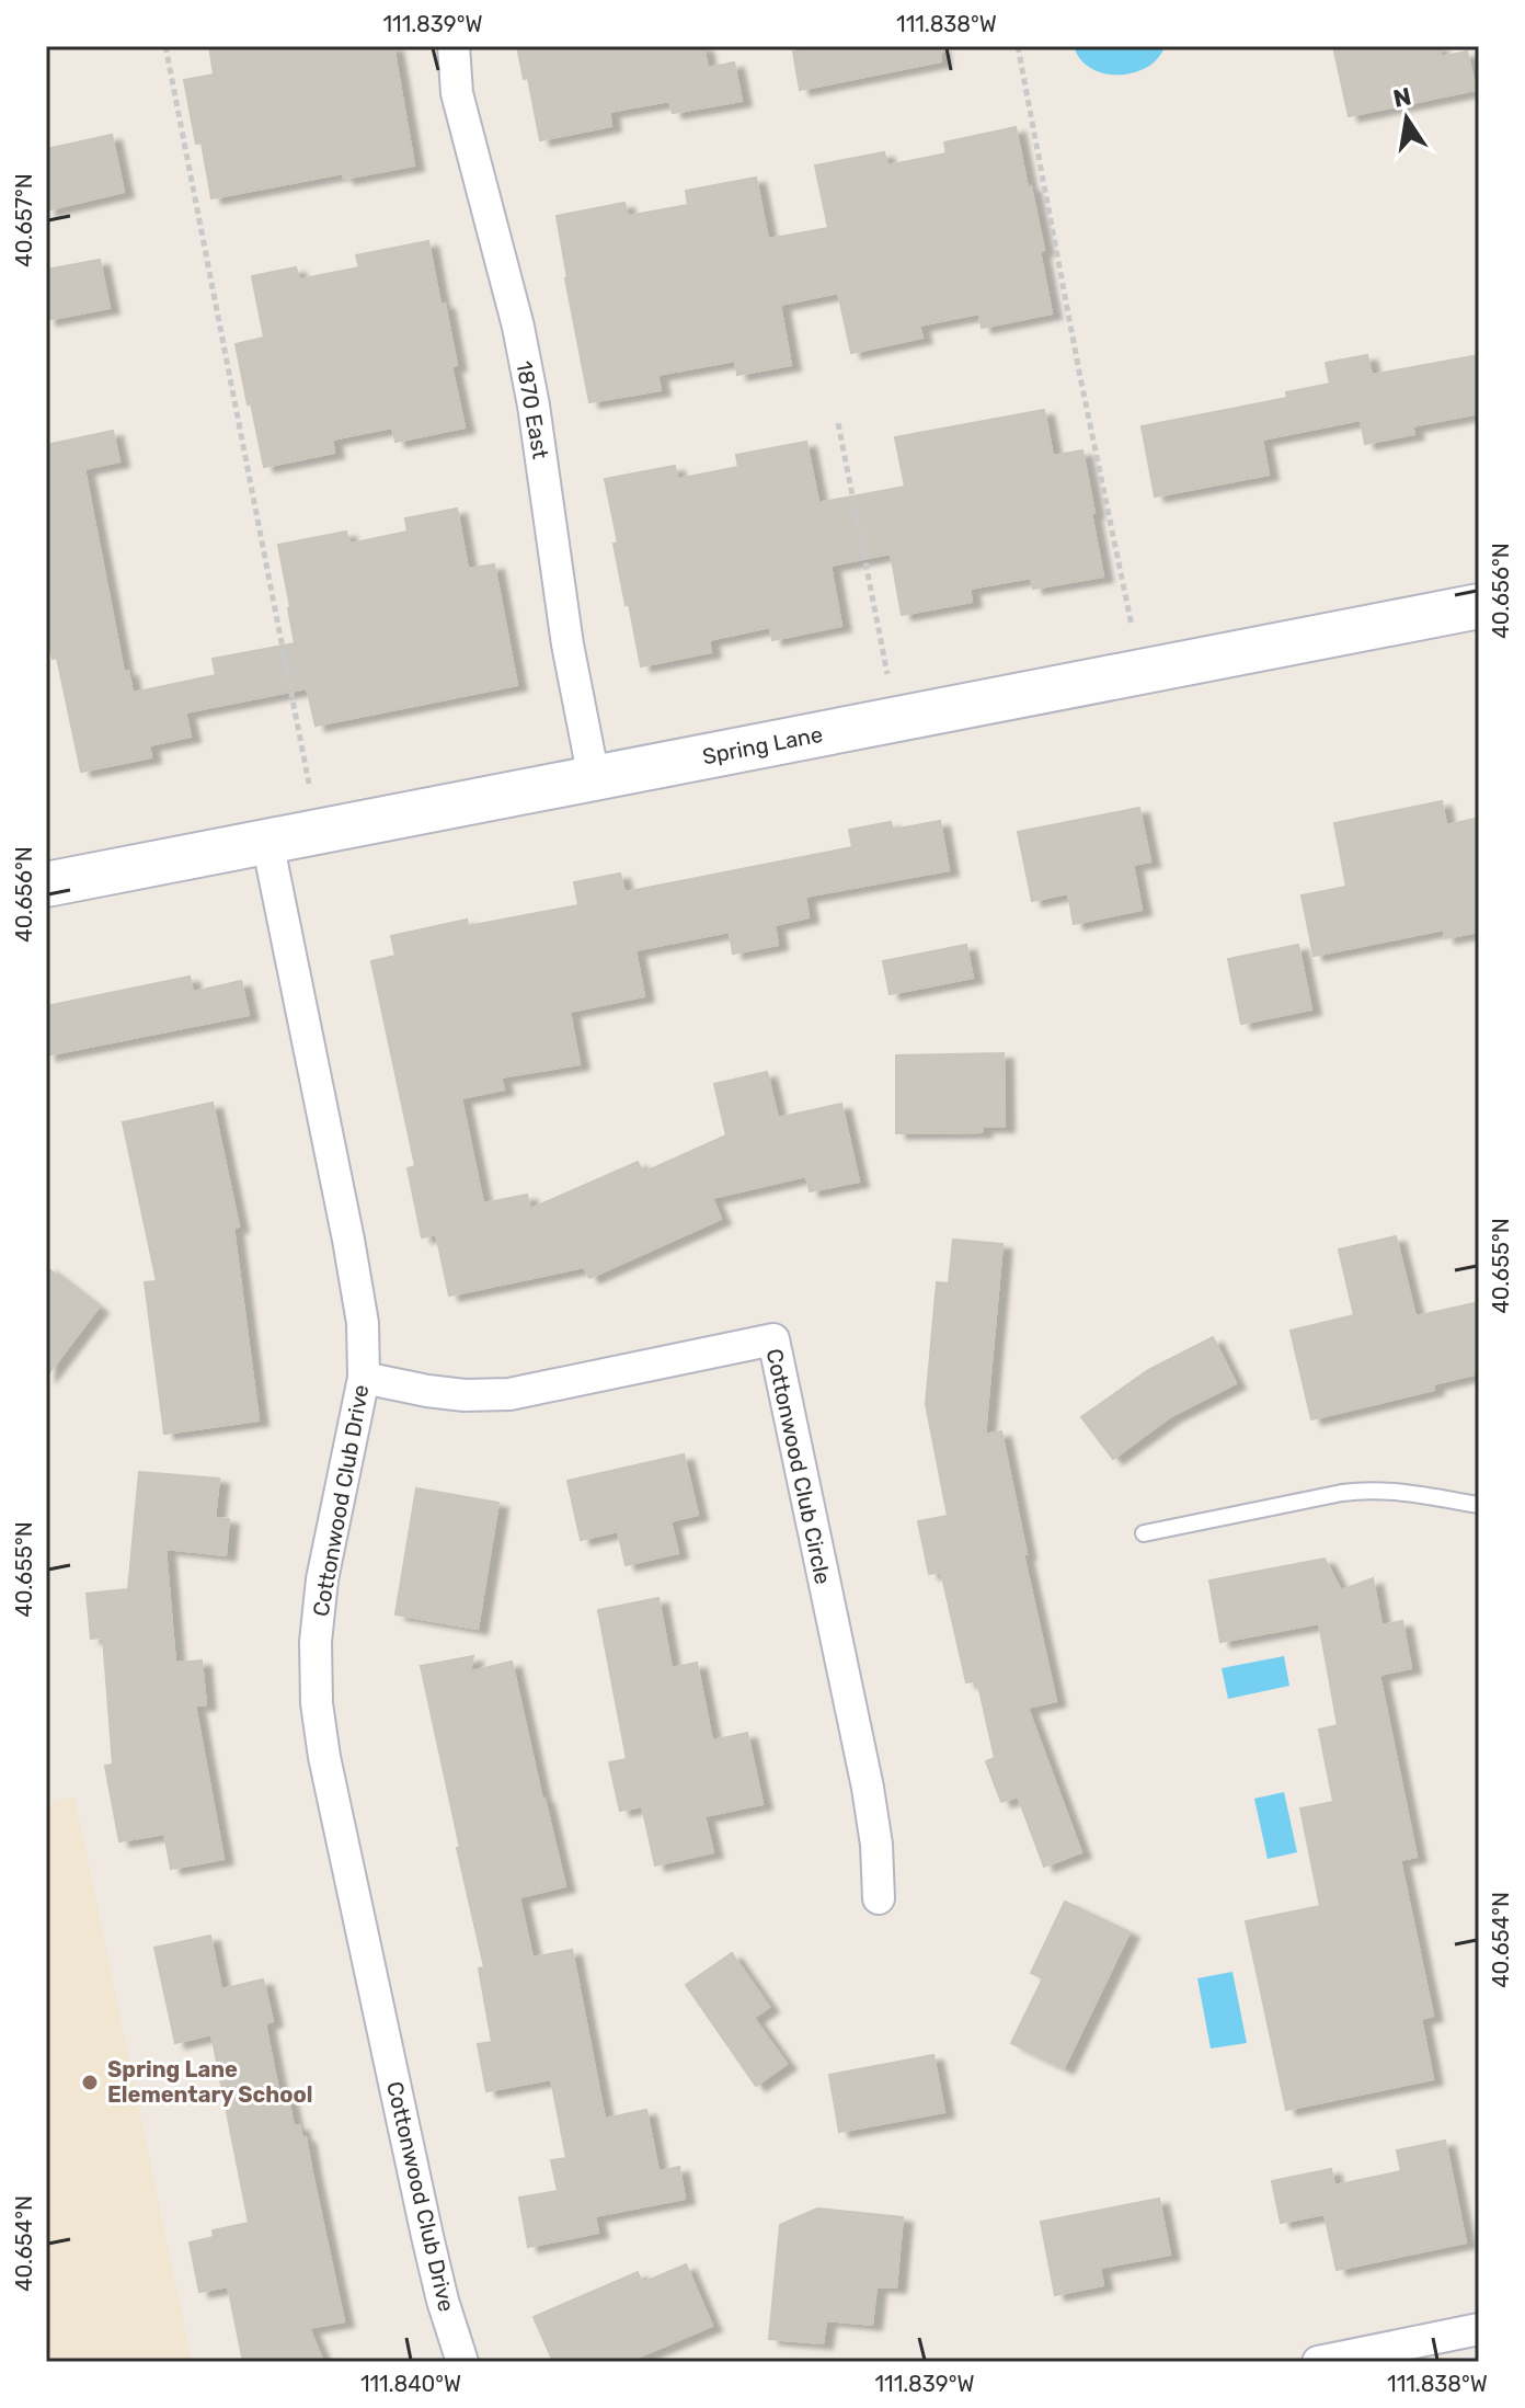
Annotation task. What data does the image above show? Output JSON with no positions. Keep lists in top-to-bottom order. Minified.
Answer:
{"streets":{"street":["1870 East","Spring Lane","Cottonwood Club Circle","Cottonwood Club Drive"]},"crossings":[["1870 East","Spring Lane"],["Spring Lane","Cottonwood Club Drive"],["Cottonwood Club Circle","Cottonwood Club Drive"]],"places":["Spring Lane Elementary School"],"north":"top","coordinates":["111.839°W","111.838°W","40.657°N","40.656°N","40.655°N","40.654°N","111.840°W"]}
